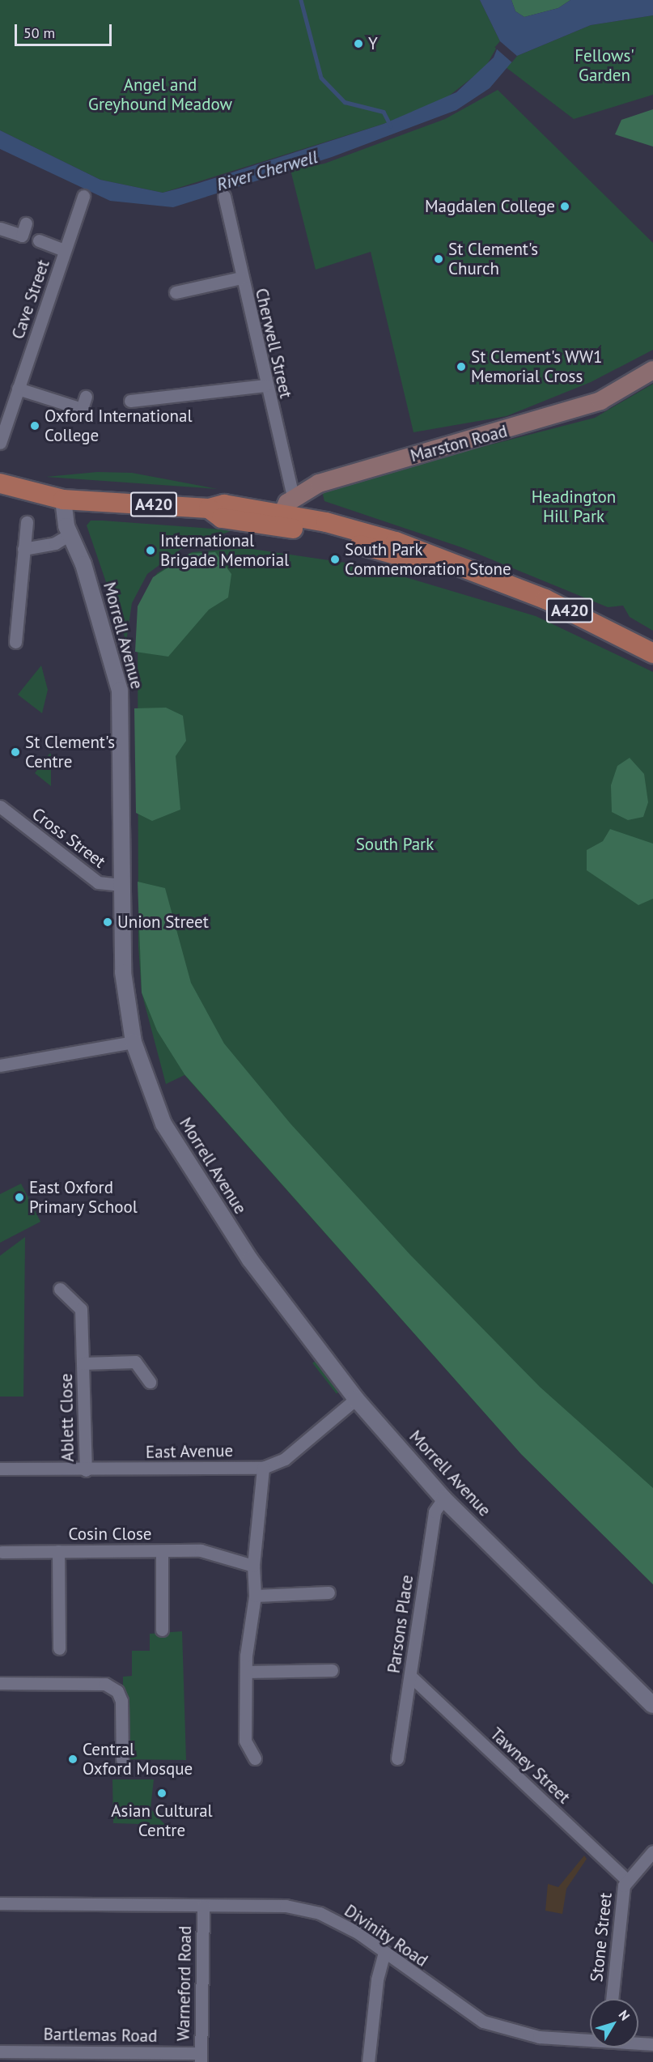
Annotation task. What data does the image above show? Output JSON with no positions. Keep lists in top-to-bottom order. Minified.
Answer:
{"streets":{"main road":["Marston Road","A420"],"street":["Cave Street","Cherwell Street","Morrell Avenue","Cross Street","Ablett Close","East Avenue","Cosin Close","Parsons Place","Tawney Street","Divinity Road","Stone Street","Warneford Road","Bartlemas Road"]},"crossings":[["Cherwell Street","Marston Road"],["Marston Road","A420"],["A420","Morrell Avenue"],["Morrell Avenue","Cross Street"],["Morrell Avenue","East Avenue"],["Morrell Avenue","Parsons Place"],["Ablett Close","East Avenue"],["Parsons Place","Tawney Street"],["Tawney Street","Stone Street"],["Divinity Road","Warneford Road"],["Warneford Road","Bartlemas Road"]],"water":["River Cherwell"],"parks":["Fellows' Garden","Angel and Greyhound Meadow","Headington Hill Park","South Park"],"places":["Y","Magdalen College","St Clement's Church","St Clement's WW1 Memorial Cross","Oxford International College","International Brigade Memorial","South Park Commemoration Stone","St Clement's Centre","Union Street","East Oxford Primary School","Central Oxford Mosque","Asian Cultural Centre"],"scale_bar":"50 m","north":"top right"}
